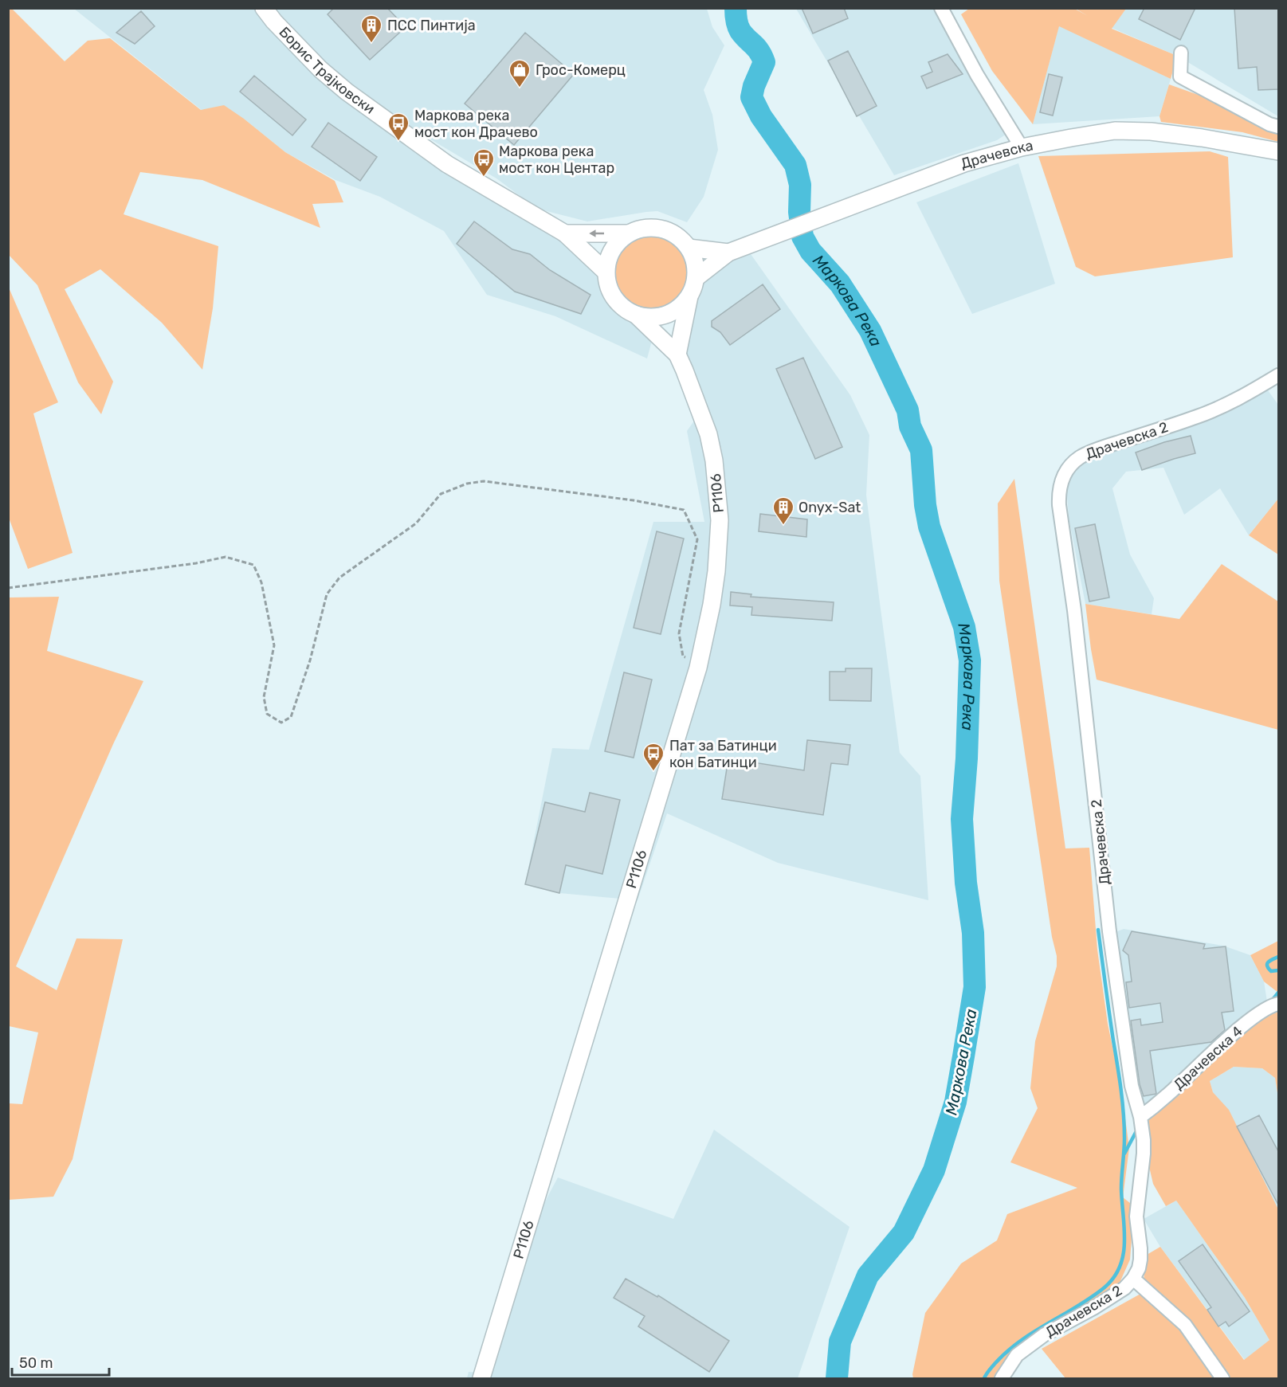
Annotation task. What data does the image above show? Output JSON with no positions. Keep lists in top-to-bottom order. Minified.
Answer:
{"streets":{"main road":["Борис Трајковски","Драчевска","P1106"],"street":["Драчевска 2","Драчевска 4"]},"crossings":[["Борис Трајковски","Драчевска"],["Драчевска 2","Драчевска 4"]],"water":["Маркова Река"],"places":{"building":["ПСС Пинтија","Onyx-Sat"],"shop":["Грос-Комерц"],"bus stop":["Маркова река мост кон Драчево","Маркова река мост кон Центар","Пат за Батинци кон Батинци"]},"scale_bar":"50 m"}
